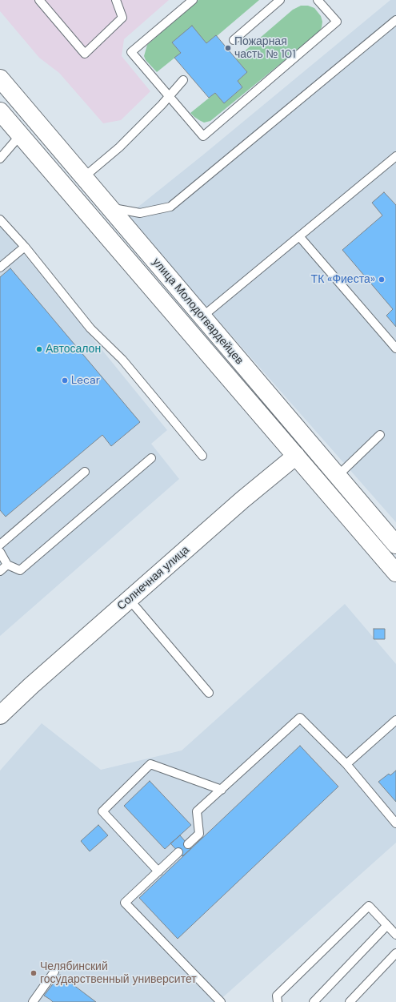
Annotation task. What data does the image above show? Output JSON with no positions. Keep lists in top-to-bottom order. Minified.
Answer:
{"streets":{"main road":["улица Молодогвардейцев","Солнечная улица"]},"crossings":[["улица Молодогвардейцев","Солнечная улица"]],"places":["Пожарная часть № 101","ТК «Фиеста»","Автосалон","Lecar","Челябинский государственный университет"]}
